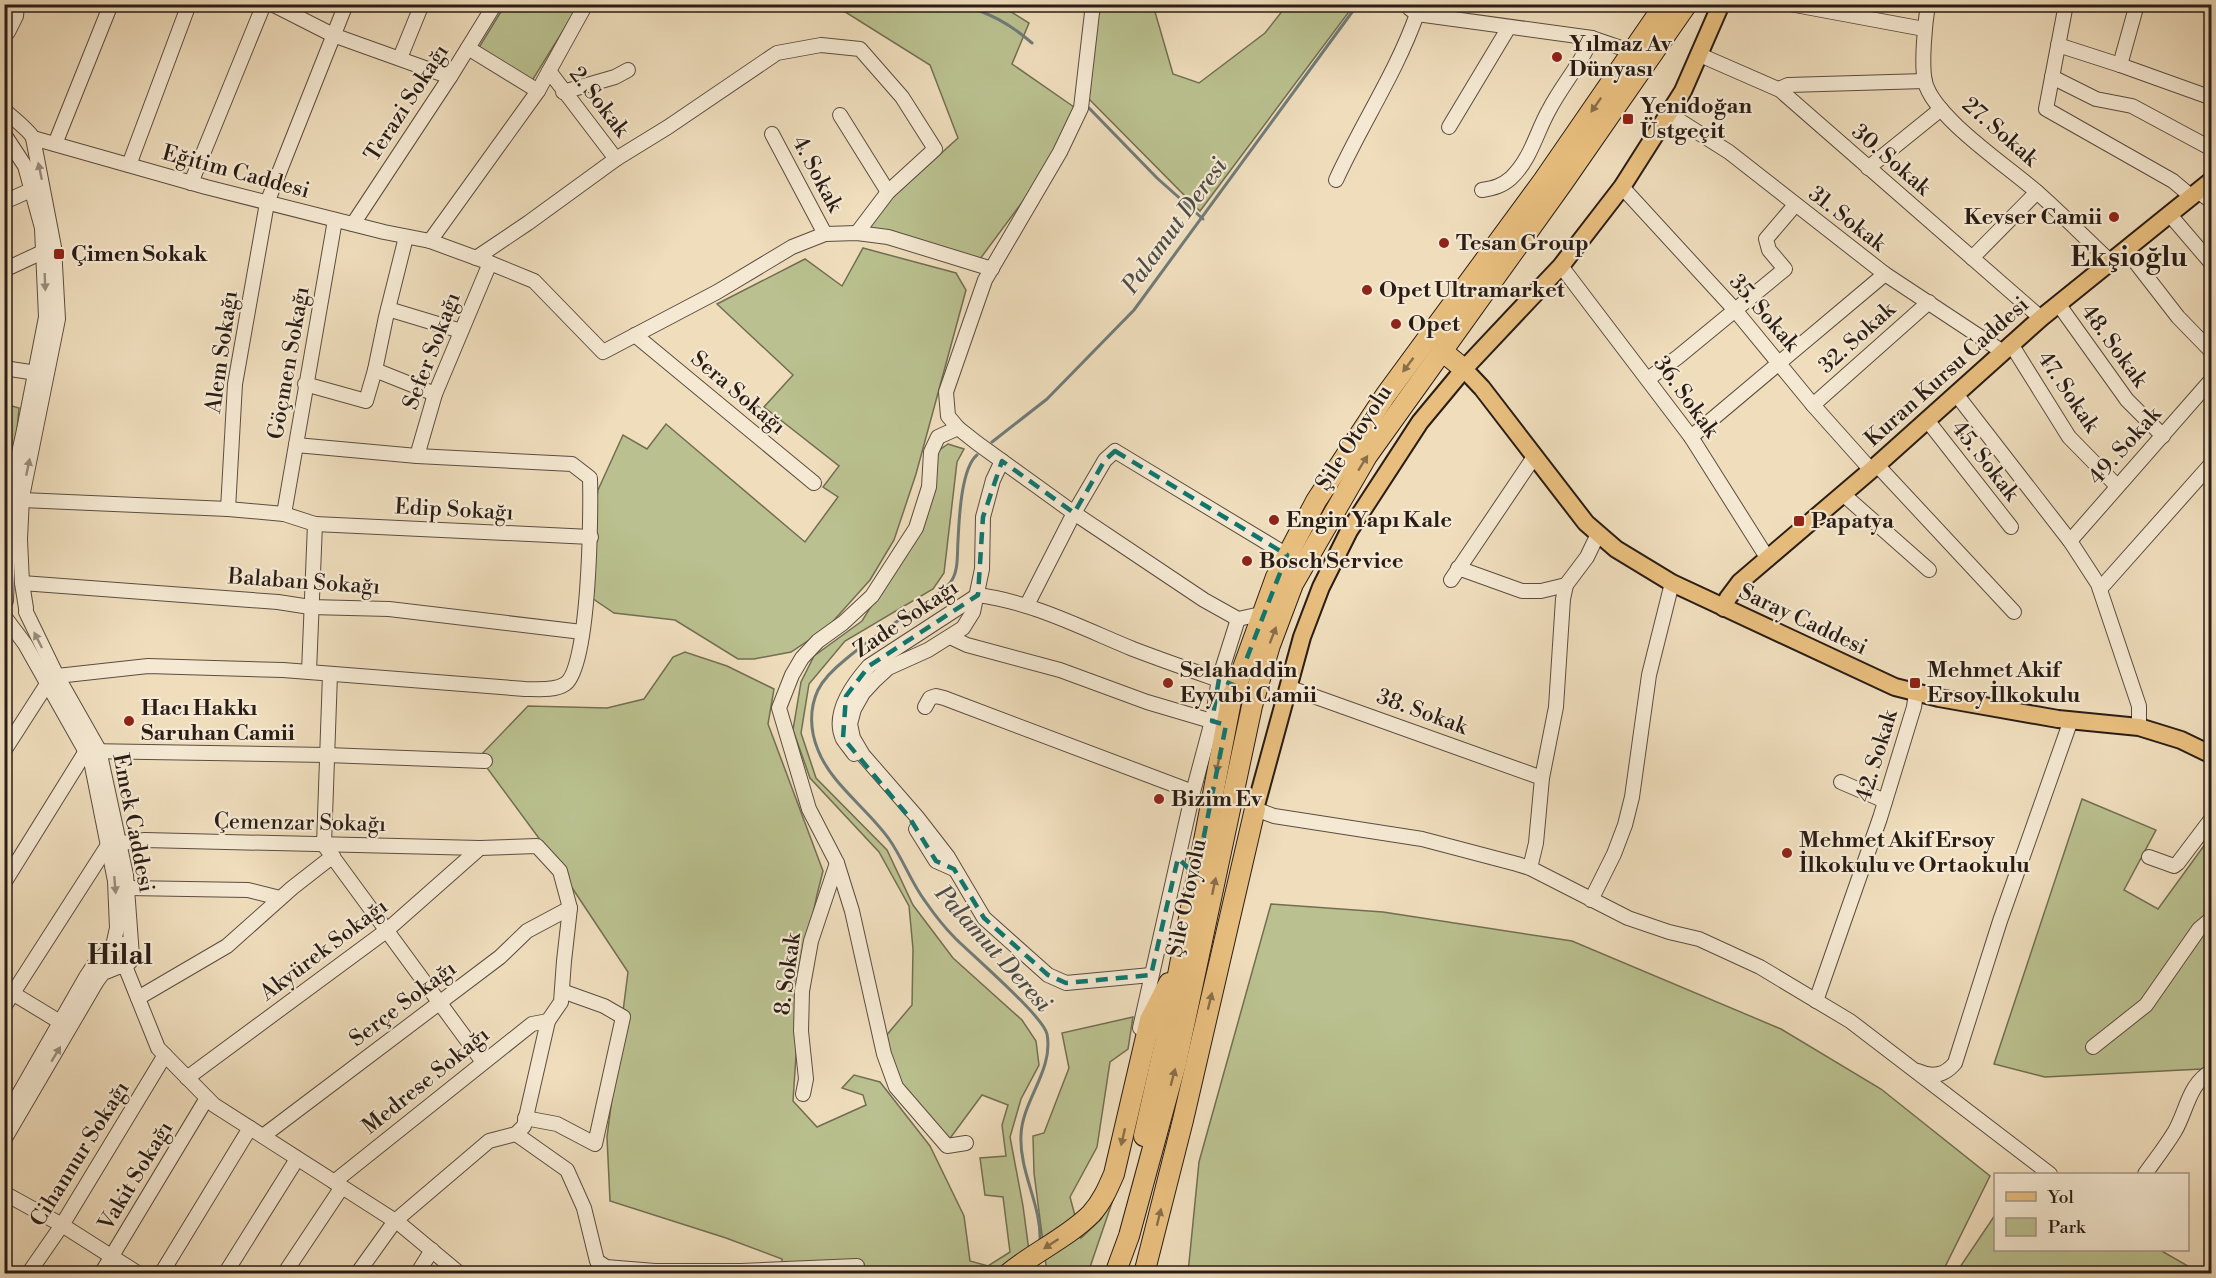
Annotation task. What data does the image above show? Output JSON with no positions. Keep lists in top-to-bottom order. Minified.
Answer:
{"streets":{"highway":["Şile Otoyolu"],"main road":["Kuran Kursu Caddesi","Saray Caddesi"],"street":["2. Sokak","Terazi Sokağı","27. Sokak","30. Sokak","Eğitim Caddesi","4. Sokak","31. Sokak","35. Sokak","32. Sokak","48. Sokak","Sefer Sokağı","Alem Sokağı","Göçmen Sokağı","47. Sokak","Sera Sokağı","36. Sokak","49. Sokak","45. Sokak","Edip Sokağı","Balaban Sokağı","Zade Sokağı","38. Sokak","42. Sokak","Emek Caddesi","Çemenzar Sokağı","Akyürek Sokağı","8. Sokak","Serçe Sokağı","Medrese Sokağı","Cihannur Sokağı","Vakit Sokağı"]},"crossings":[["Terazi Sokağı","Eğitim Caddesi"],["27. Sokak","Kuran Kursu Caddesi"],["30. Sokak","Kuran Kursu Caddesi"],["Eğitim Caddesi","Sefer Sokağı"],["Eğitim Caddesi","Alem Sokağı"],["Eğitim Caddesi","Göçmen Sokağı"],["Eğitim Caddesi","Sera Sokağı"],["31. Sokak","32. Sokak"],["31. Sokak","Kuran Kursu Caddesi"],["31. Sokak","47. Sokak"],["35. Sokak","32. Sokak"],["35. Sokak","Kuran Kursu Caddesi"],["48. Sokak","Kuran Kursu Caddesi"],["48. Sokak","49. Sokak"],["Alem Sokağı","Edip Sokağı"],["Göçmen Sokağı","Edip Sokağı"],["Kuran Kursu Caddesi","47. Sokak"],["Kuran Kursu Caddesi","36. Sokak"],["Kuran Kursu Caddesi","45. Sokak"],["Kuran Kursu Caddesi","Saray Caddesi"],["47. Sokak","49. Sokak"],["Şile Otoyolu","Zade Sokağı"],["Edip Sokağı","Emek Caddesi"],["Balaban Sokağı","Emek Caddesi"],["Saray Caddesi","42. Sokak"],["Emek Caddesi","Çemenzar Sokağı"],["Çemenzar Sokağı","Akyürek Sokağı"],["Çemenzar Sokağı","Serçe Sokağı"]],"districts":["Ekşioğlu","Hilal"],"water":["Palamut Deresi"],"places":{"other":["Yılmaz Av Dünyası","Kevser Camii","Tesan Group","Opet Ultramarket","Opet","Engin Yapı Kale","Bosch Service","Selahaddin Eyyubi Camii","Hacı Hakkı Saruhan Camii","Bizim Ev","Mehmet Akif Ersoy İlkokulu ve Ortaokulu"],"transit":["Yenidoğan Üstgeçit","Çimen Sokak","Papatya","Mehmet Akif Ersoy İlkokulu"]},"legend":["Yol","Park"]}
